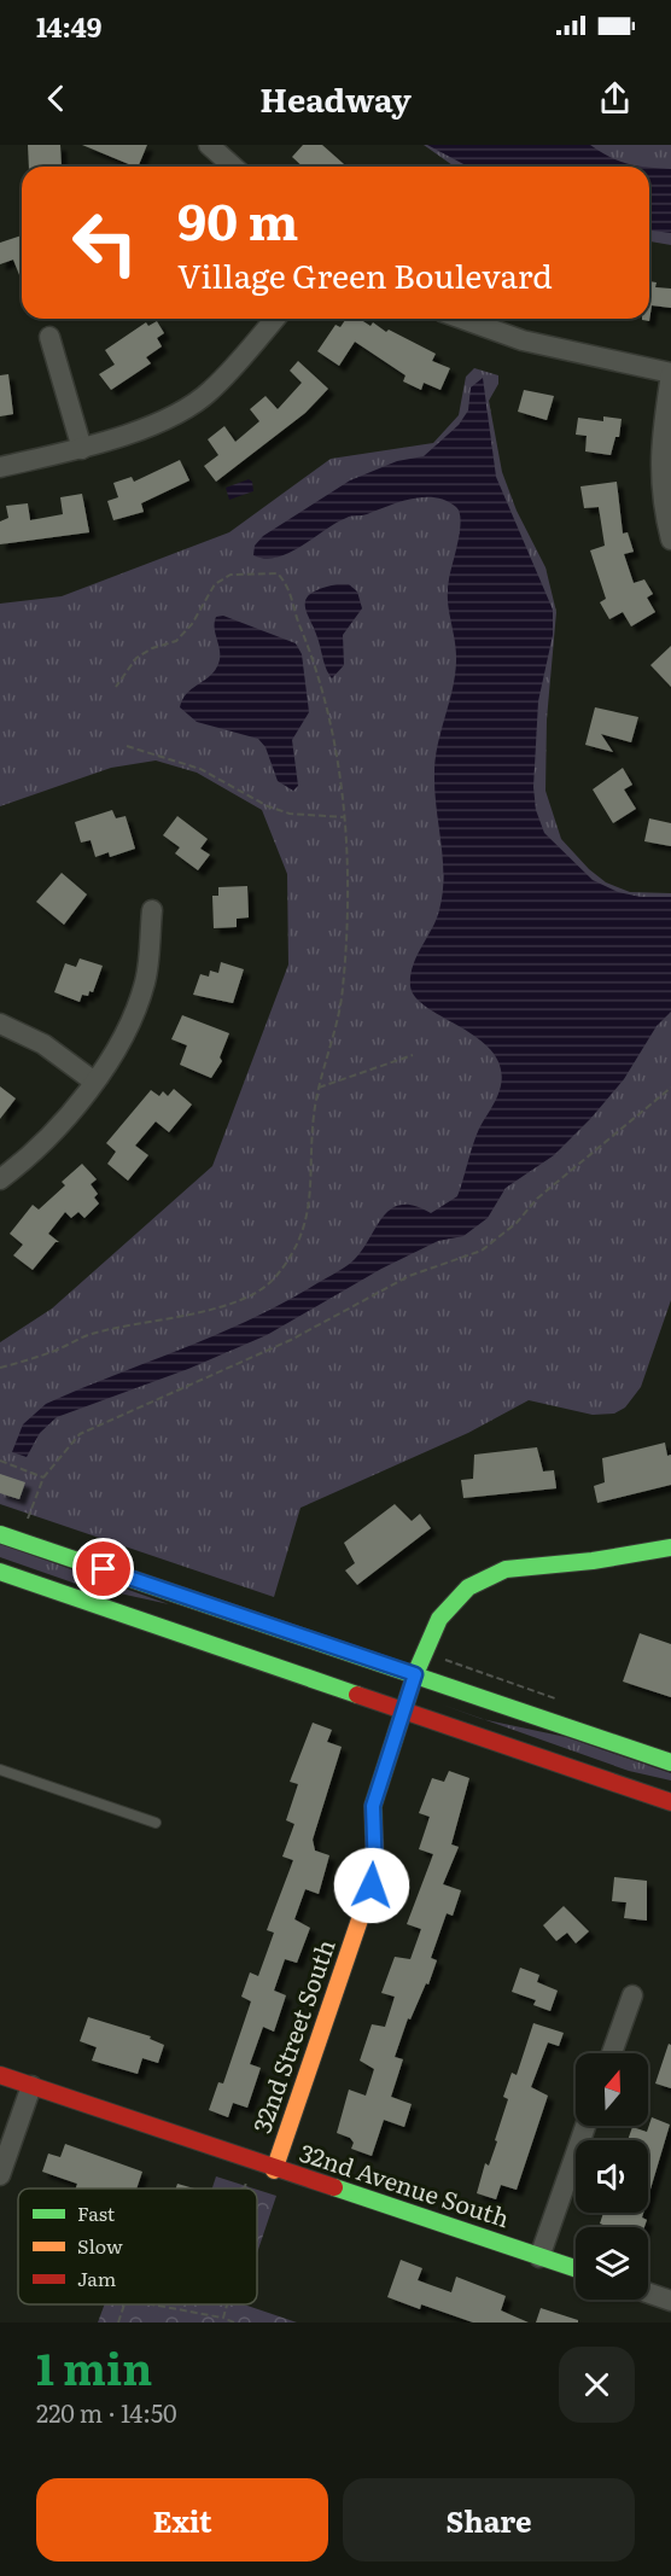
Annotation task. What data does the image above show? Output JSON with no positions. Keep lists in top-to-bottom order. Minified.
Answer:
{"streets":{"street":["32nd Street South","32nd Avenue South"]},"crossings":[["32nd Street South","32nd Avenue South"]],"legend":["Fast","Slow","Jam"],"north":"top","page":{"status":"14:49","header":"Headway","turn":["90 m","Village Green Boulevard"],"heading":["1 min","220 m · 14:50"],"buttons":["Exit","Share"]}}
